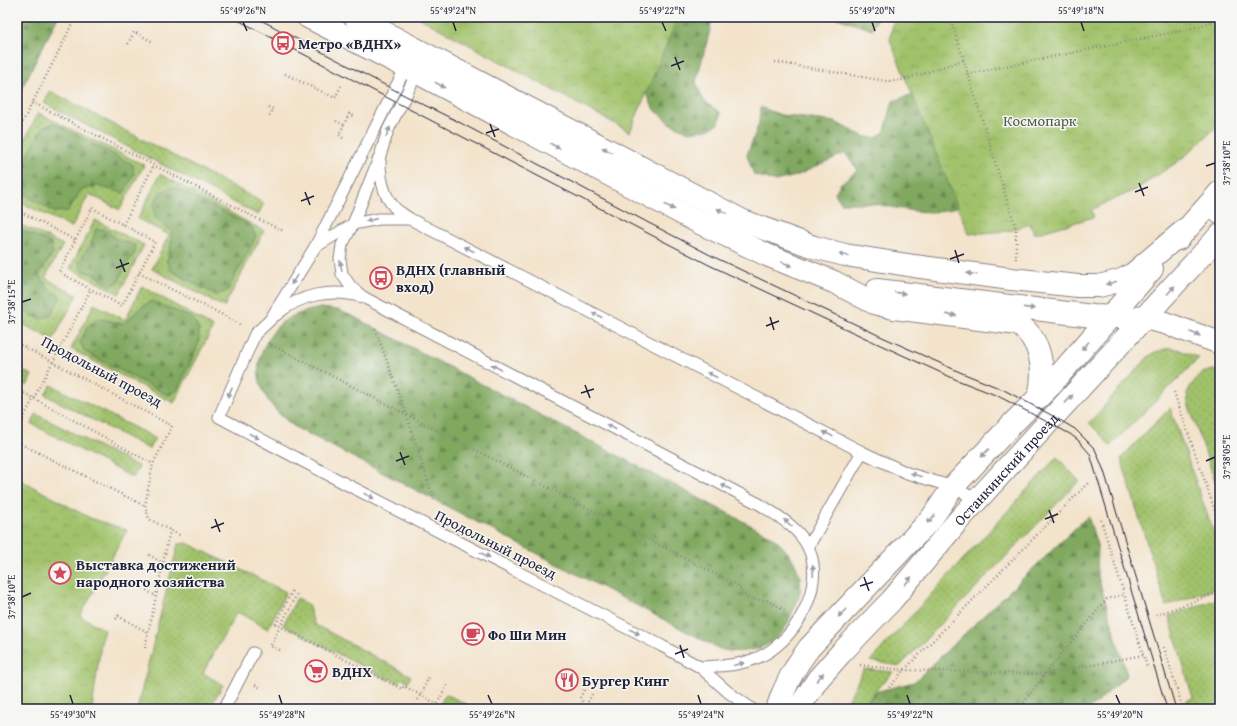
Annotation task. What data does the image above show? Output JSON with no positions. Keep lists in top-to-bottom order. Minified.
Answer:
{"streets":{"street":["Останкинский проезд"],"lane":["Продольный проезд"]},"one_way":["Продольный проезд"],"parks":["Космопарк"],"places":{"bus stop":["Метро «ВДНХ»","ВДНХ (главный вход)"],"place":["Выставка достижений народного хозяйства"],"cafe":["Фо Ши Мин"],"supermarket":["ВДНХ"],"restaurant":["Бургер Кинг"]},"coordinates":["55°49'26\"N","55°49'24\"N","55°49'22\"N","55°49'20\"N","55°49'18\"N","37°38'10\"E","37°38'15\"E","37°38'05\"E","55°49'30\"N","55°49'28\"N"]}
